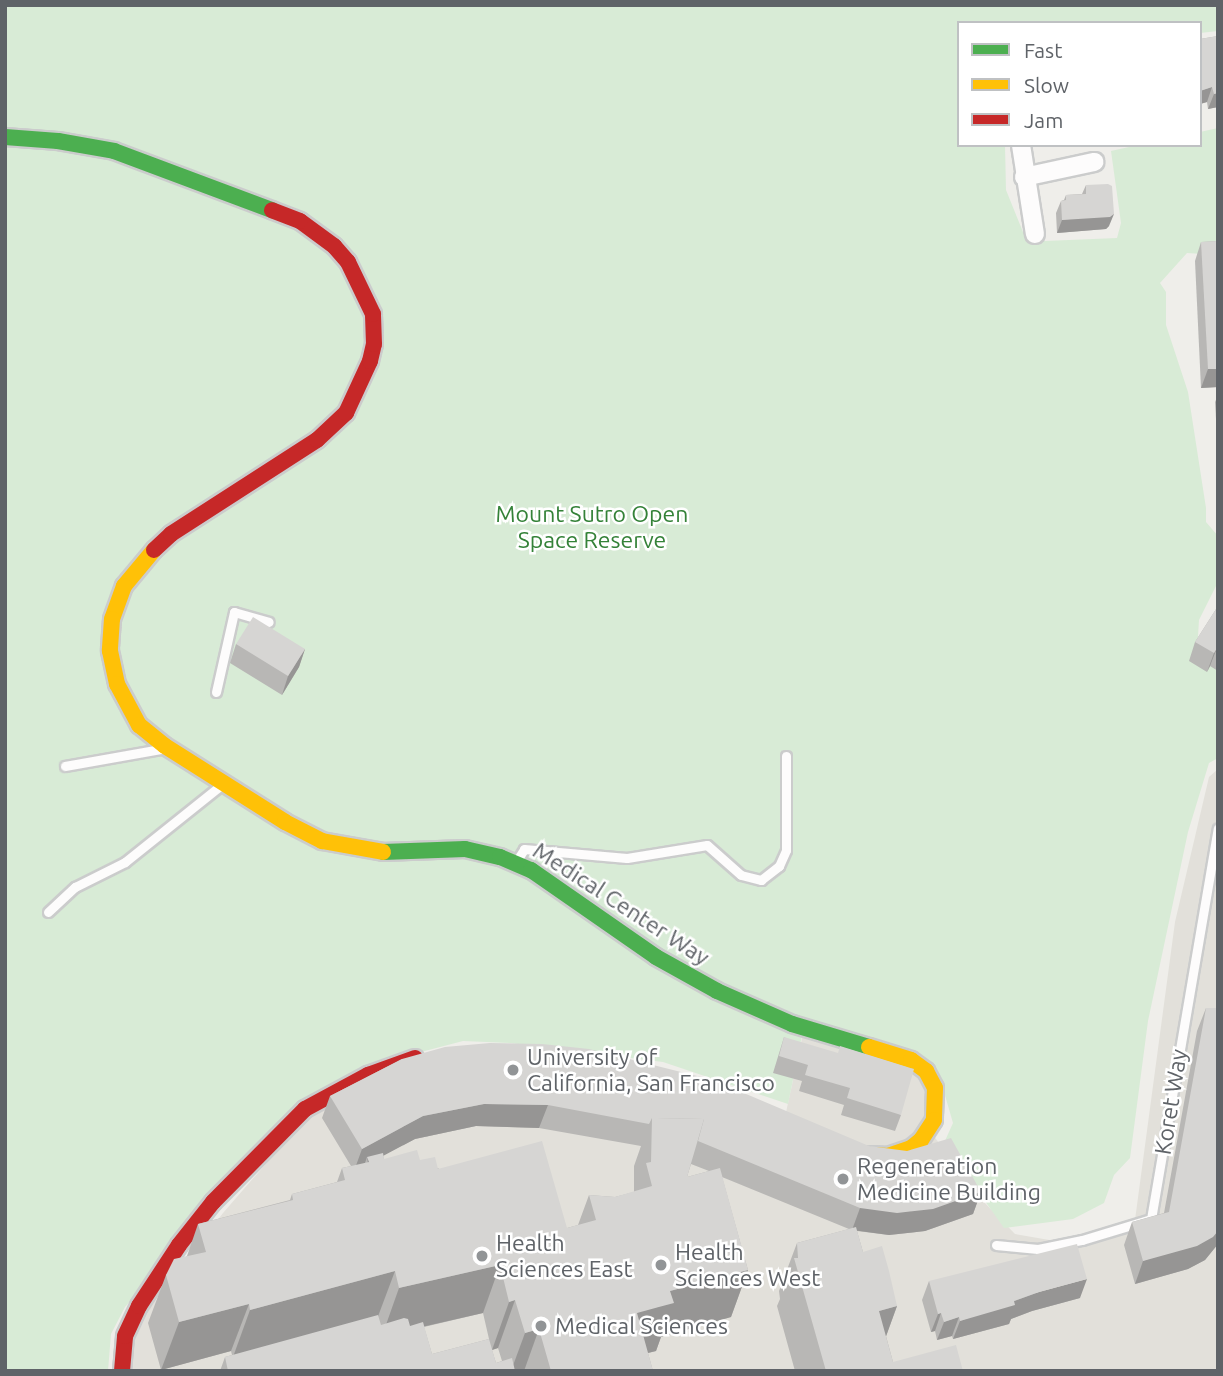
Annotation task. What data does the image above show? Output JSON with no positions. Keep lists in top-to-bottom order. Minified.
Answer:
{"streets":{"street":["Medical Center Way"],"lane":["Koret Way"]},"parks":["Mount Sutro Open Space Reserve"],"places":["University of California, San Francisco","Regeneration Medicine Building","Health Sciences East","Health Sciences West","Medical Sciences"],"legend":["Fast","Slow","Jam"]}
